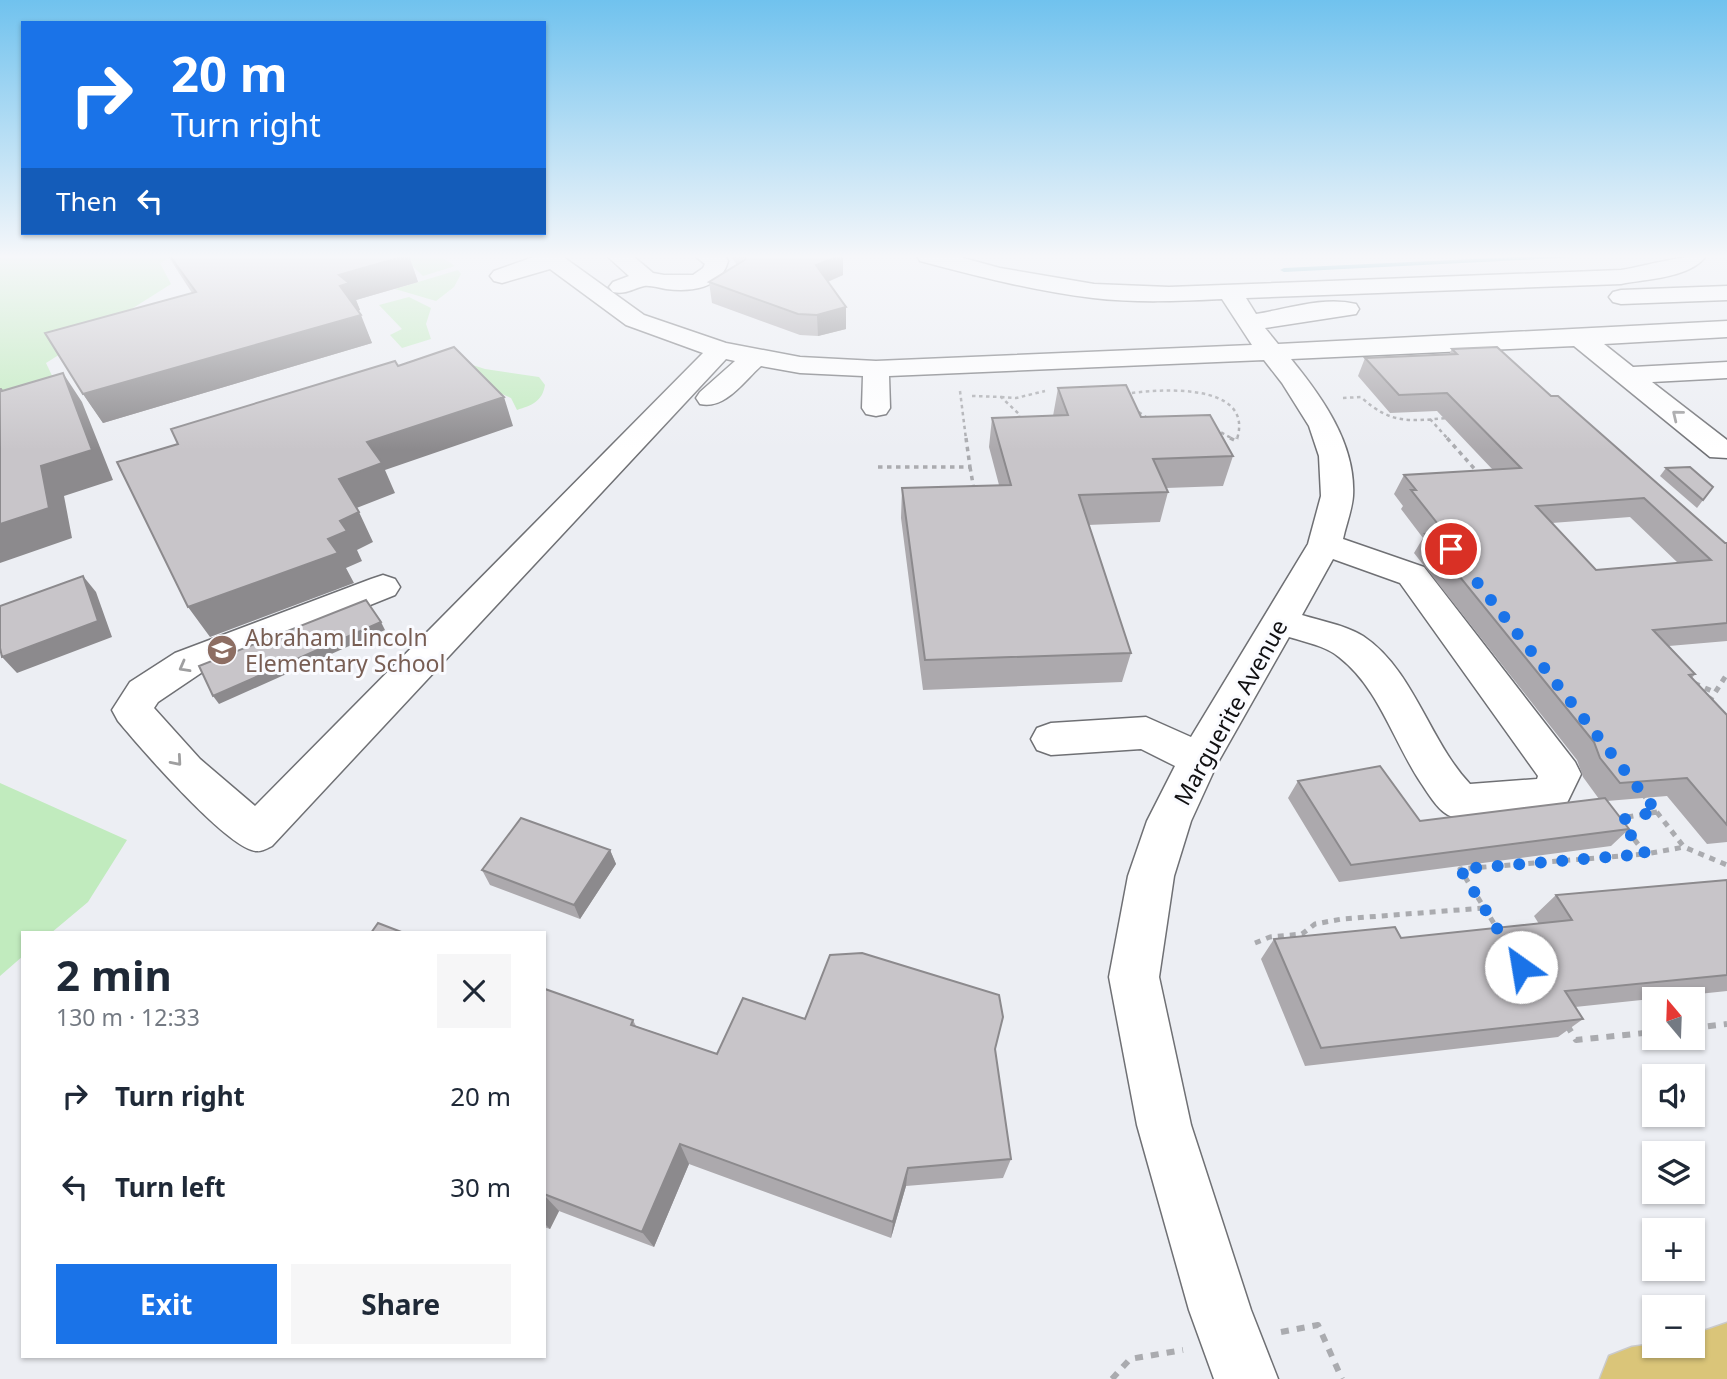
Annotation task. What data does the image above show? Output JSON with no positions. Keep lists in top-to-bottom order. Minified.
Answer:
{"streets":{"street":["Marguerite Avenue"]},"places":{"school or university":["Abraham Lincoln Elementary School"]},"north":"top","page":{"turn":["20 m","Turn right"],"then":"Then","heading":["2 min","130 m · 12:33"],"map_buttons":["+","−"],"list":[{"name":"Turn right","value":"20 m"},{"name":"Turn left","value":"30 m"}],"buttons":["Exit","Share"]}}
